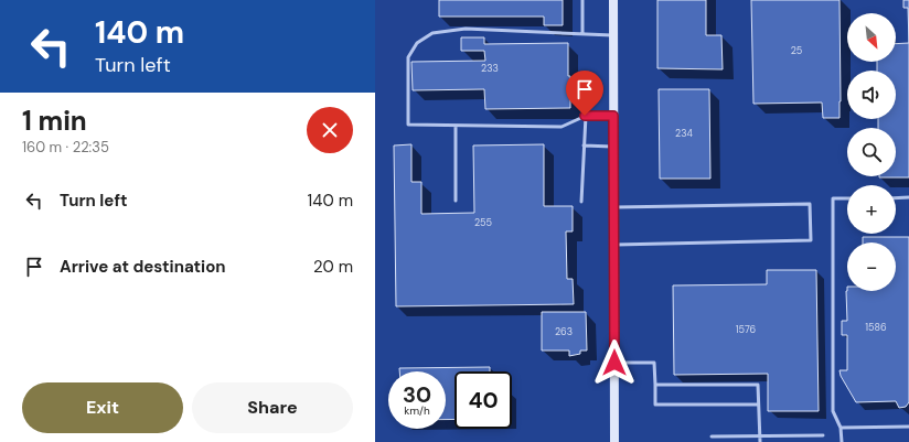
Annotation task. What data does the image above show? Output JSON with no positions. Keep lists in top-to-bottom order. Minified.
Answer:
{"house_numbers":["25","233","234","255","1586","1576","263"],"north":"bottom right","page":{"turn":["140 m","Turn left"],"map_buttons":["+","−"],"heading":["1 min","160 m · 22:35"],"list":[{"name":"Turn left","value":"140 m"},{"name":"Arrive at destination","value":"20 m"}],"speed":"30 km/h","limit":"40","buttons":["Exit","Share"]}}
